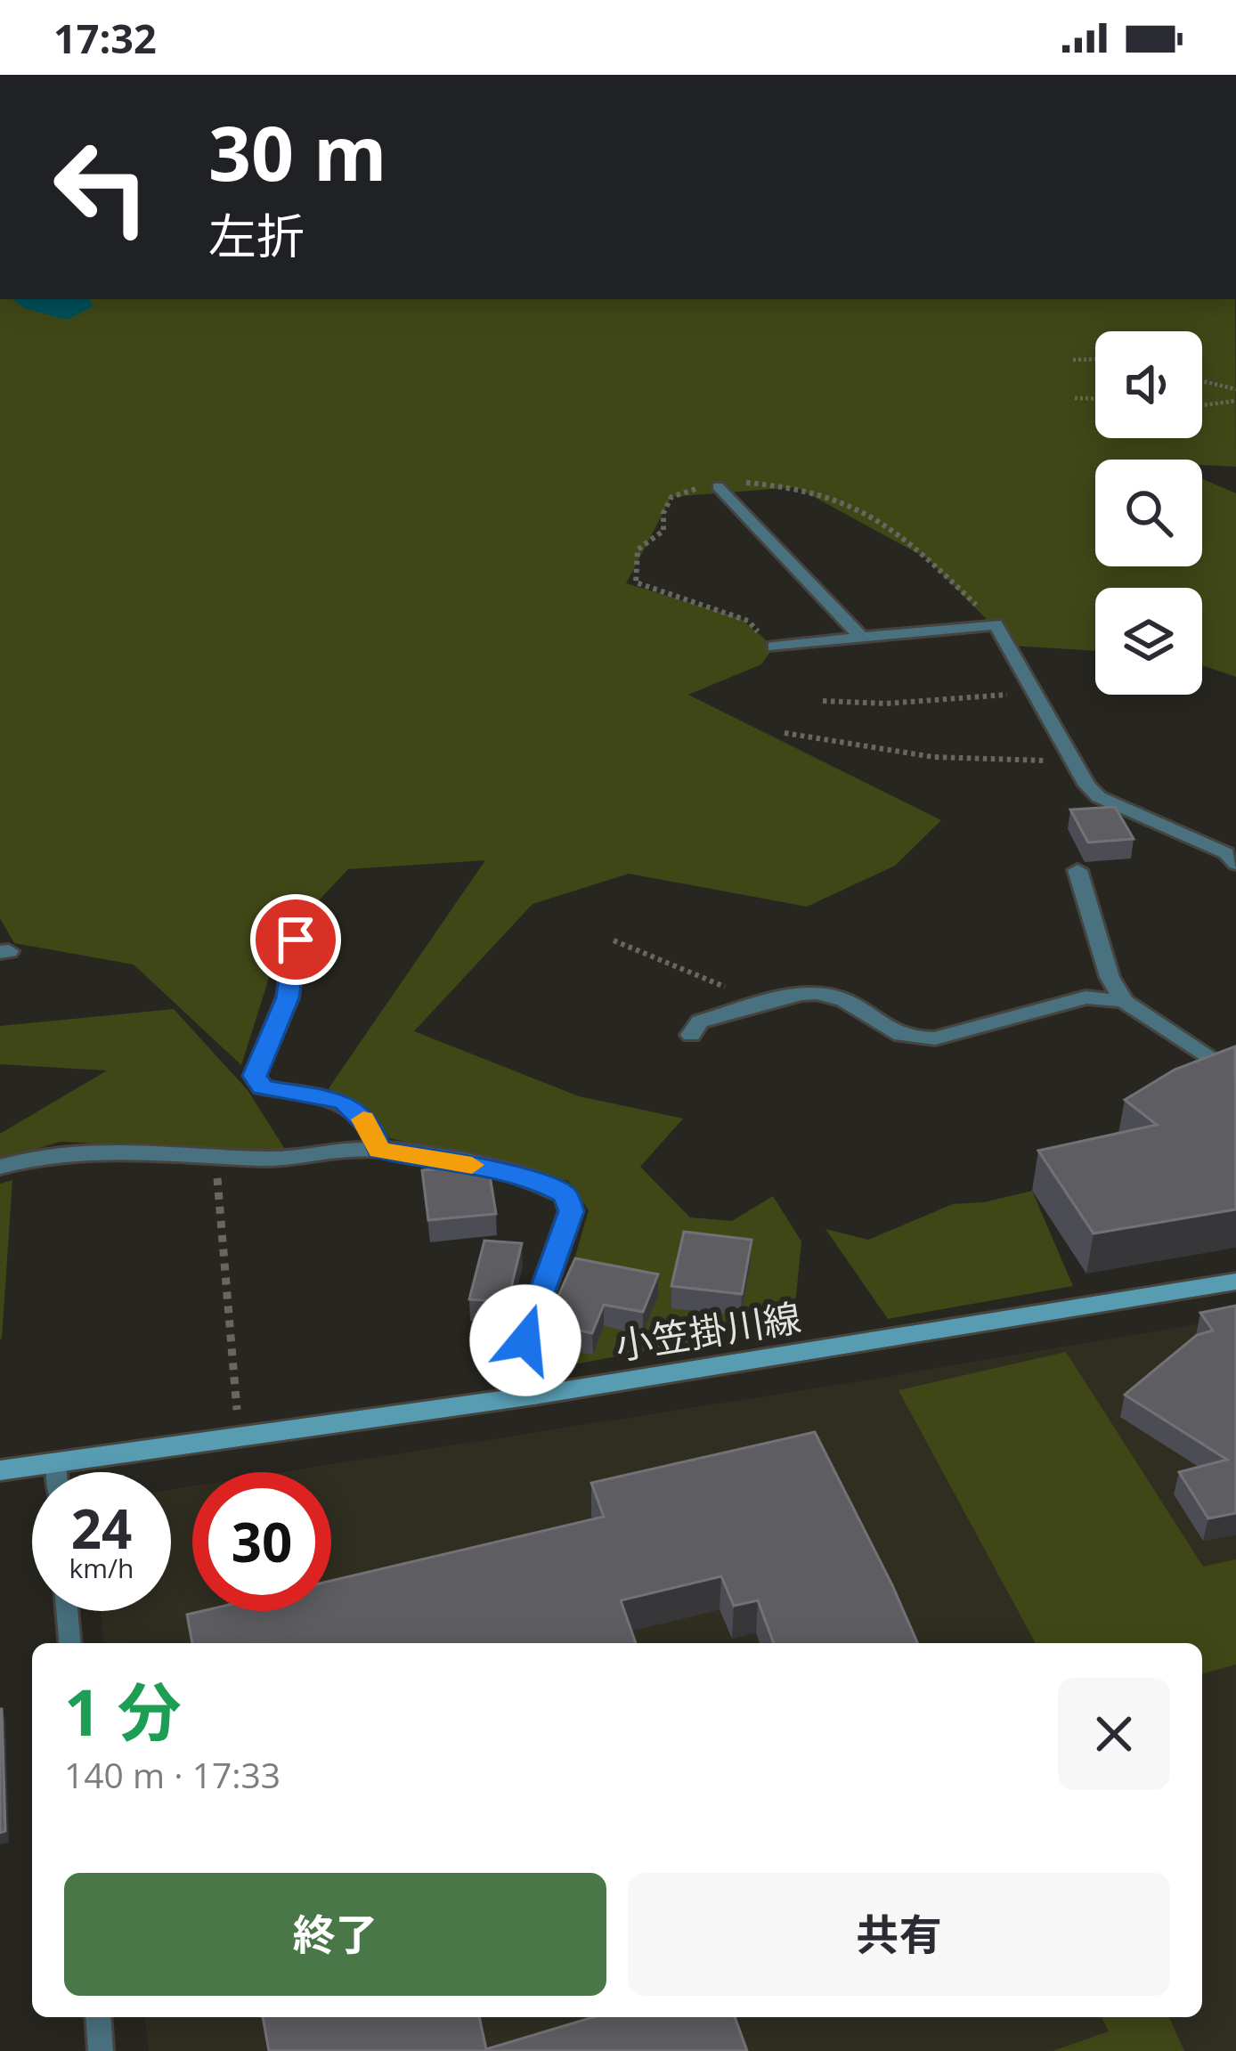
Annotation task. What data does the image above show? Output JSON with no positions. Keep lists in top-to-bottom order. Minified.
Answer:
{"streets":{"main road":["小笠掛川線"]},"page":{"status":"17:32","turn":["30 m","左折"],"speed":"24 km/h","limit":"30","heading":["1 分","140 m · 17:33"],"buttons":["終了","共有"]}}
